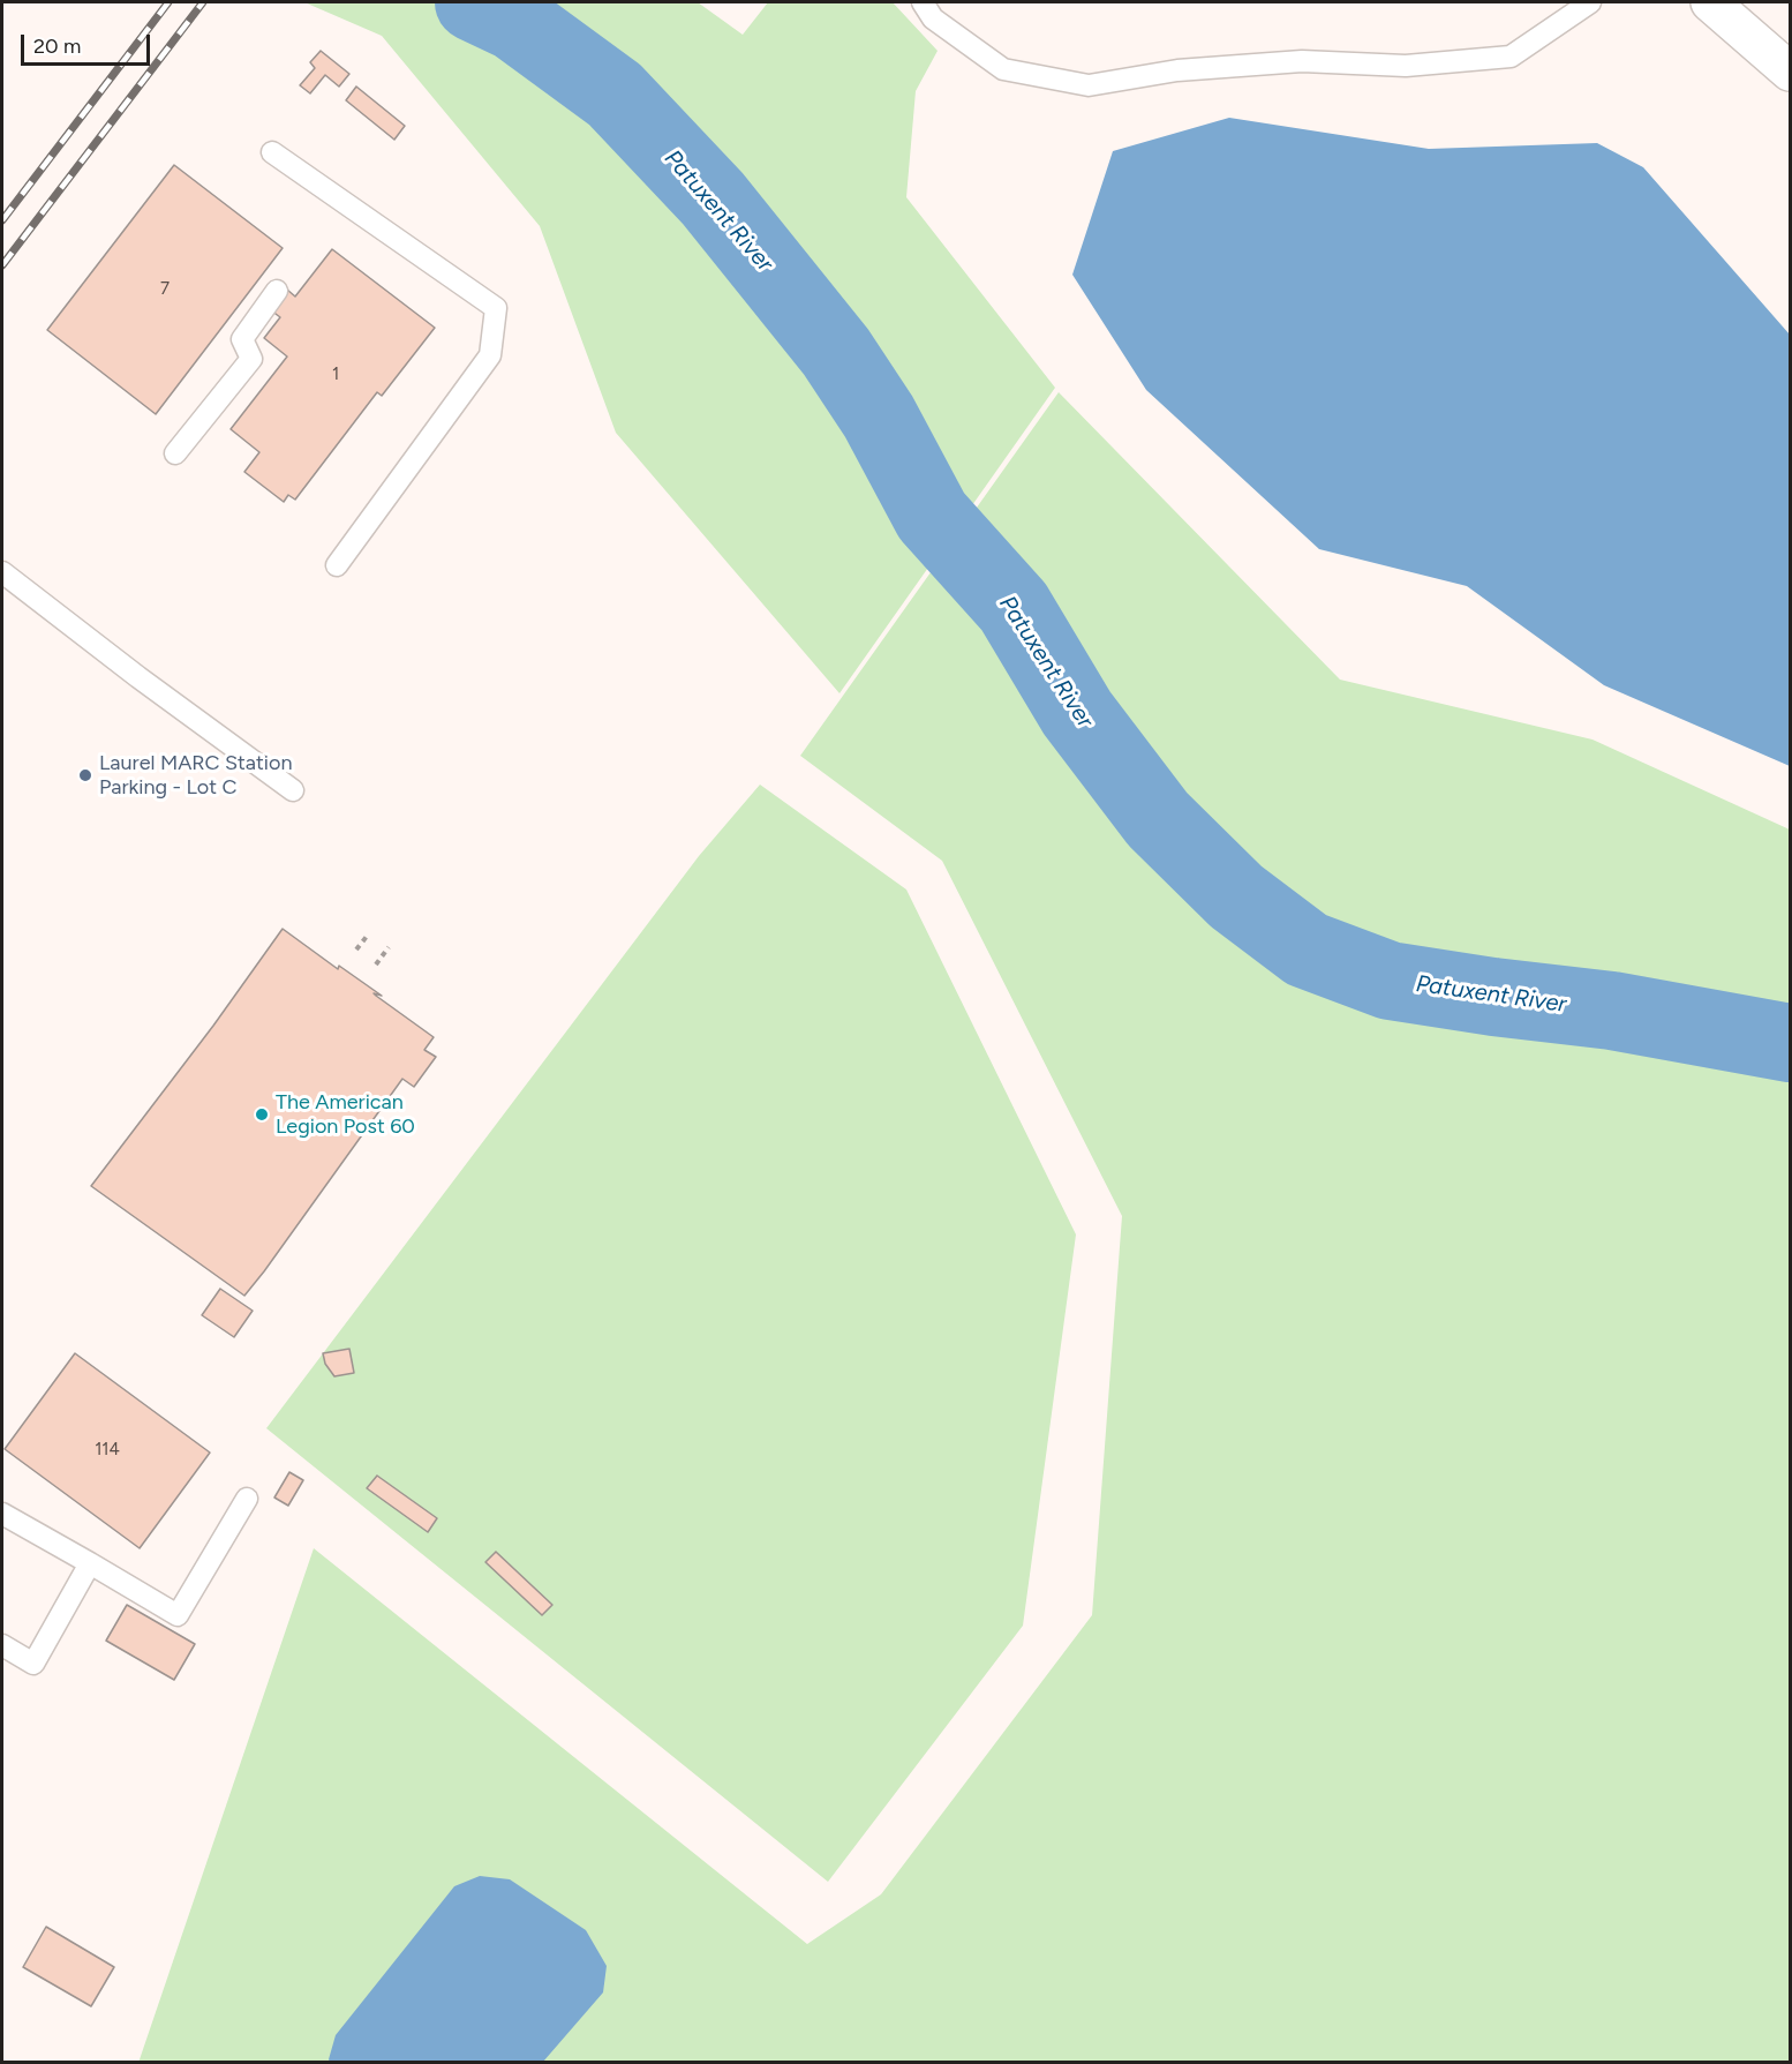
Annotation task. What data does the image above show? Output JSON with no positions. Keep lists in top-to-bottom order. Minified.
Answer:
{"water":["Patuxent River"],"places":["Laurel MARC Station Parking - Lot C","The American Legion Post 60"],"house_numbers":["7","1","114"],"scale_bar":"20 m"}
